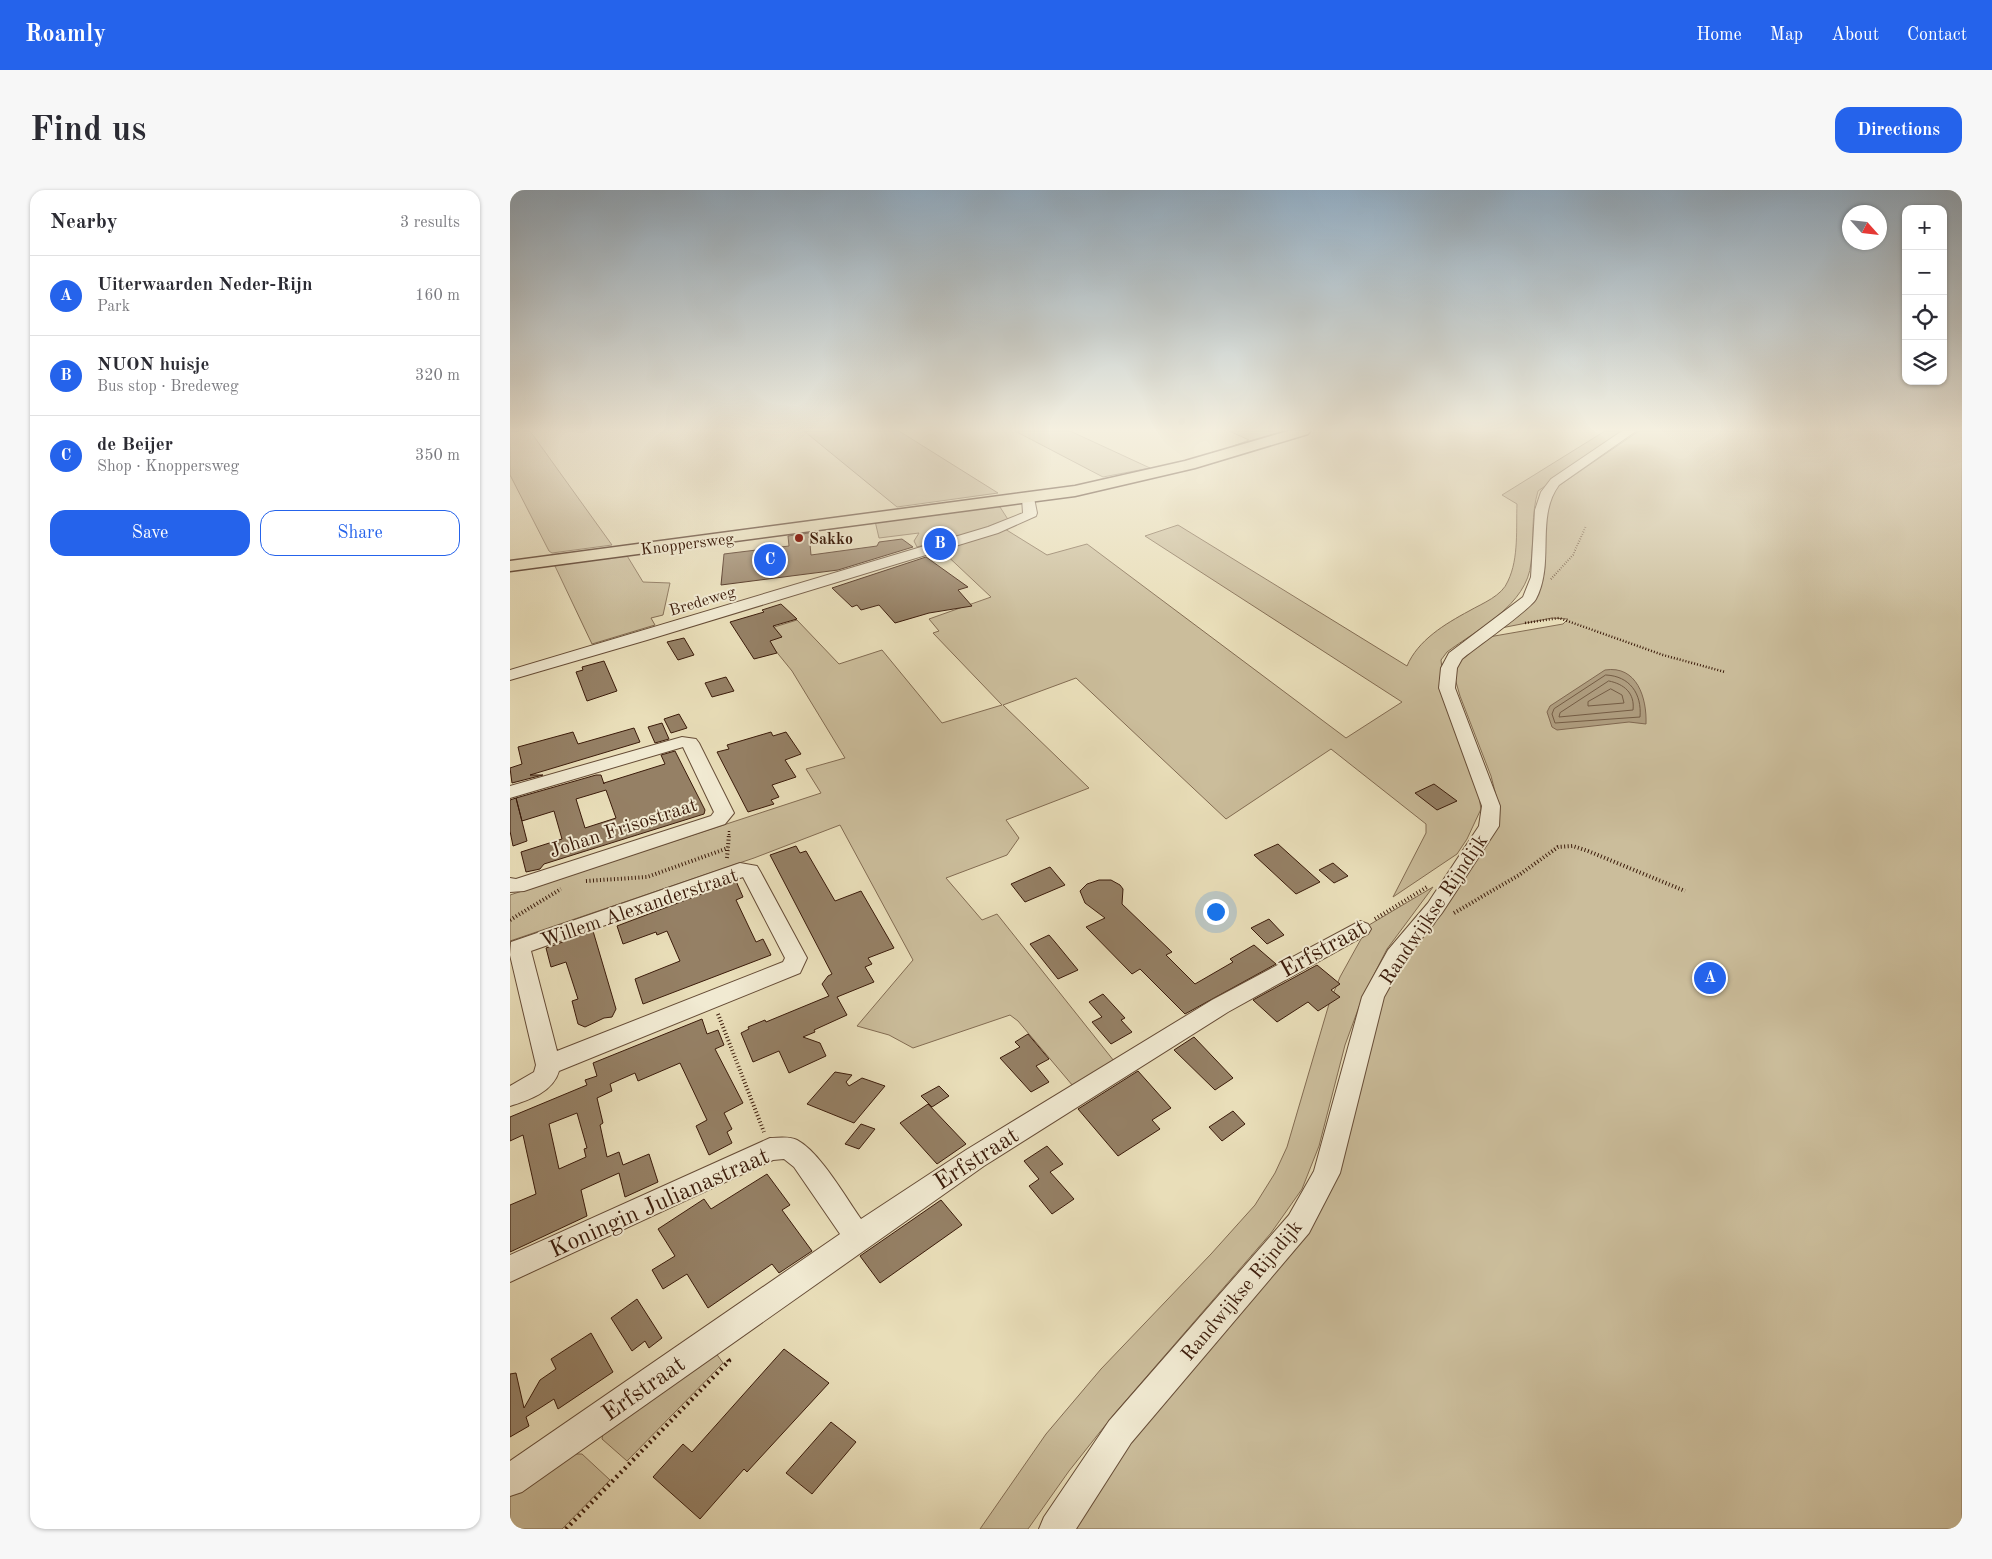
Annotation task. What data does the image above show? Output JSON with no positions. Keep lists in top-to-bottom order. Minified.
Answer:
{"streets":{"main road":["Knoppersweg"],"street":["Bredeweg","Johan Frisostraat","Willem Alexanderstraat","Randwijkse Rijndijk","Erfstraat","Koningin Julianastraat"]},"crossings":[["Knoppersweg","Bredeweg"],["Erfstraat","Koningin Julianastraat"]],"places":["Sakko"],"north":"bottom right","page":{"header":"Roamly","nav":["Home","Map","About","Contact"],"buttons":["Directions",["Save","Share"]],"title":"Find us","heading":["Nearby","3 results"],"map_buttons":["+","−"],"list":[{"mark":"A","name":"Uiterwaarden Neder-Rijn","note":"Park","value":"160 m"},{"mark":"B","name":"NUON huisje","note":"Bus stop · Bredeweg","value":"320 m"},{"mark":"C","name":"de Beijer","note":"Shop · Knoppersweg","value":"350 m"}],"pins":["B","C","A"]}}
